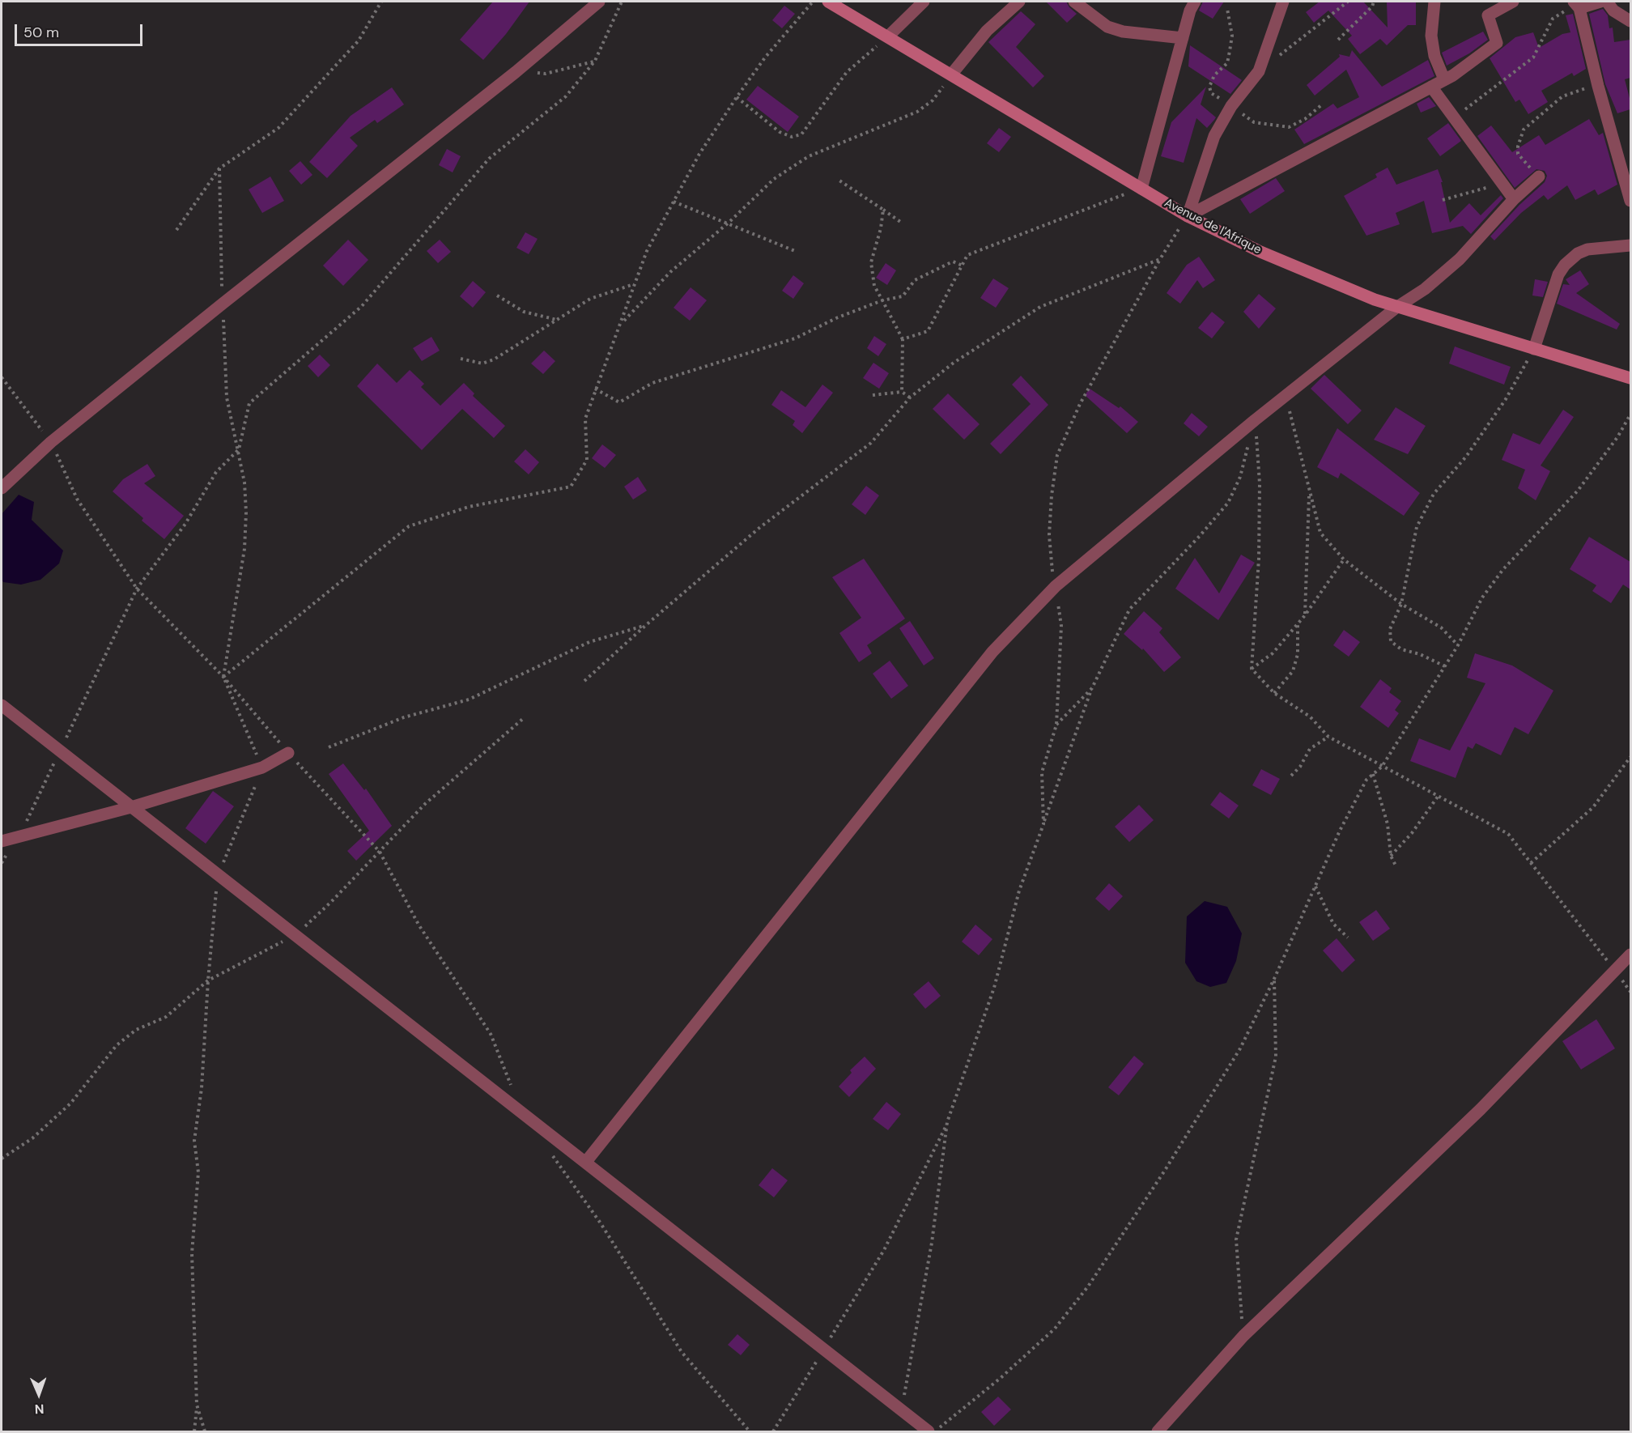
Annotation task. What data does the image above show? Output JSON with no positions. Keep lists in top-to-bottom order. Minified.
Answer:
{"streets":{"main road":["Avenue de l'Afrique"]},"scale_bar":"50 m","north":"bottom"}
